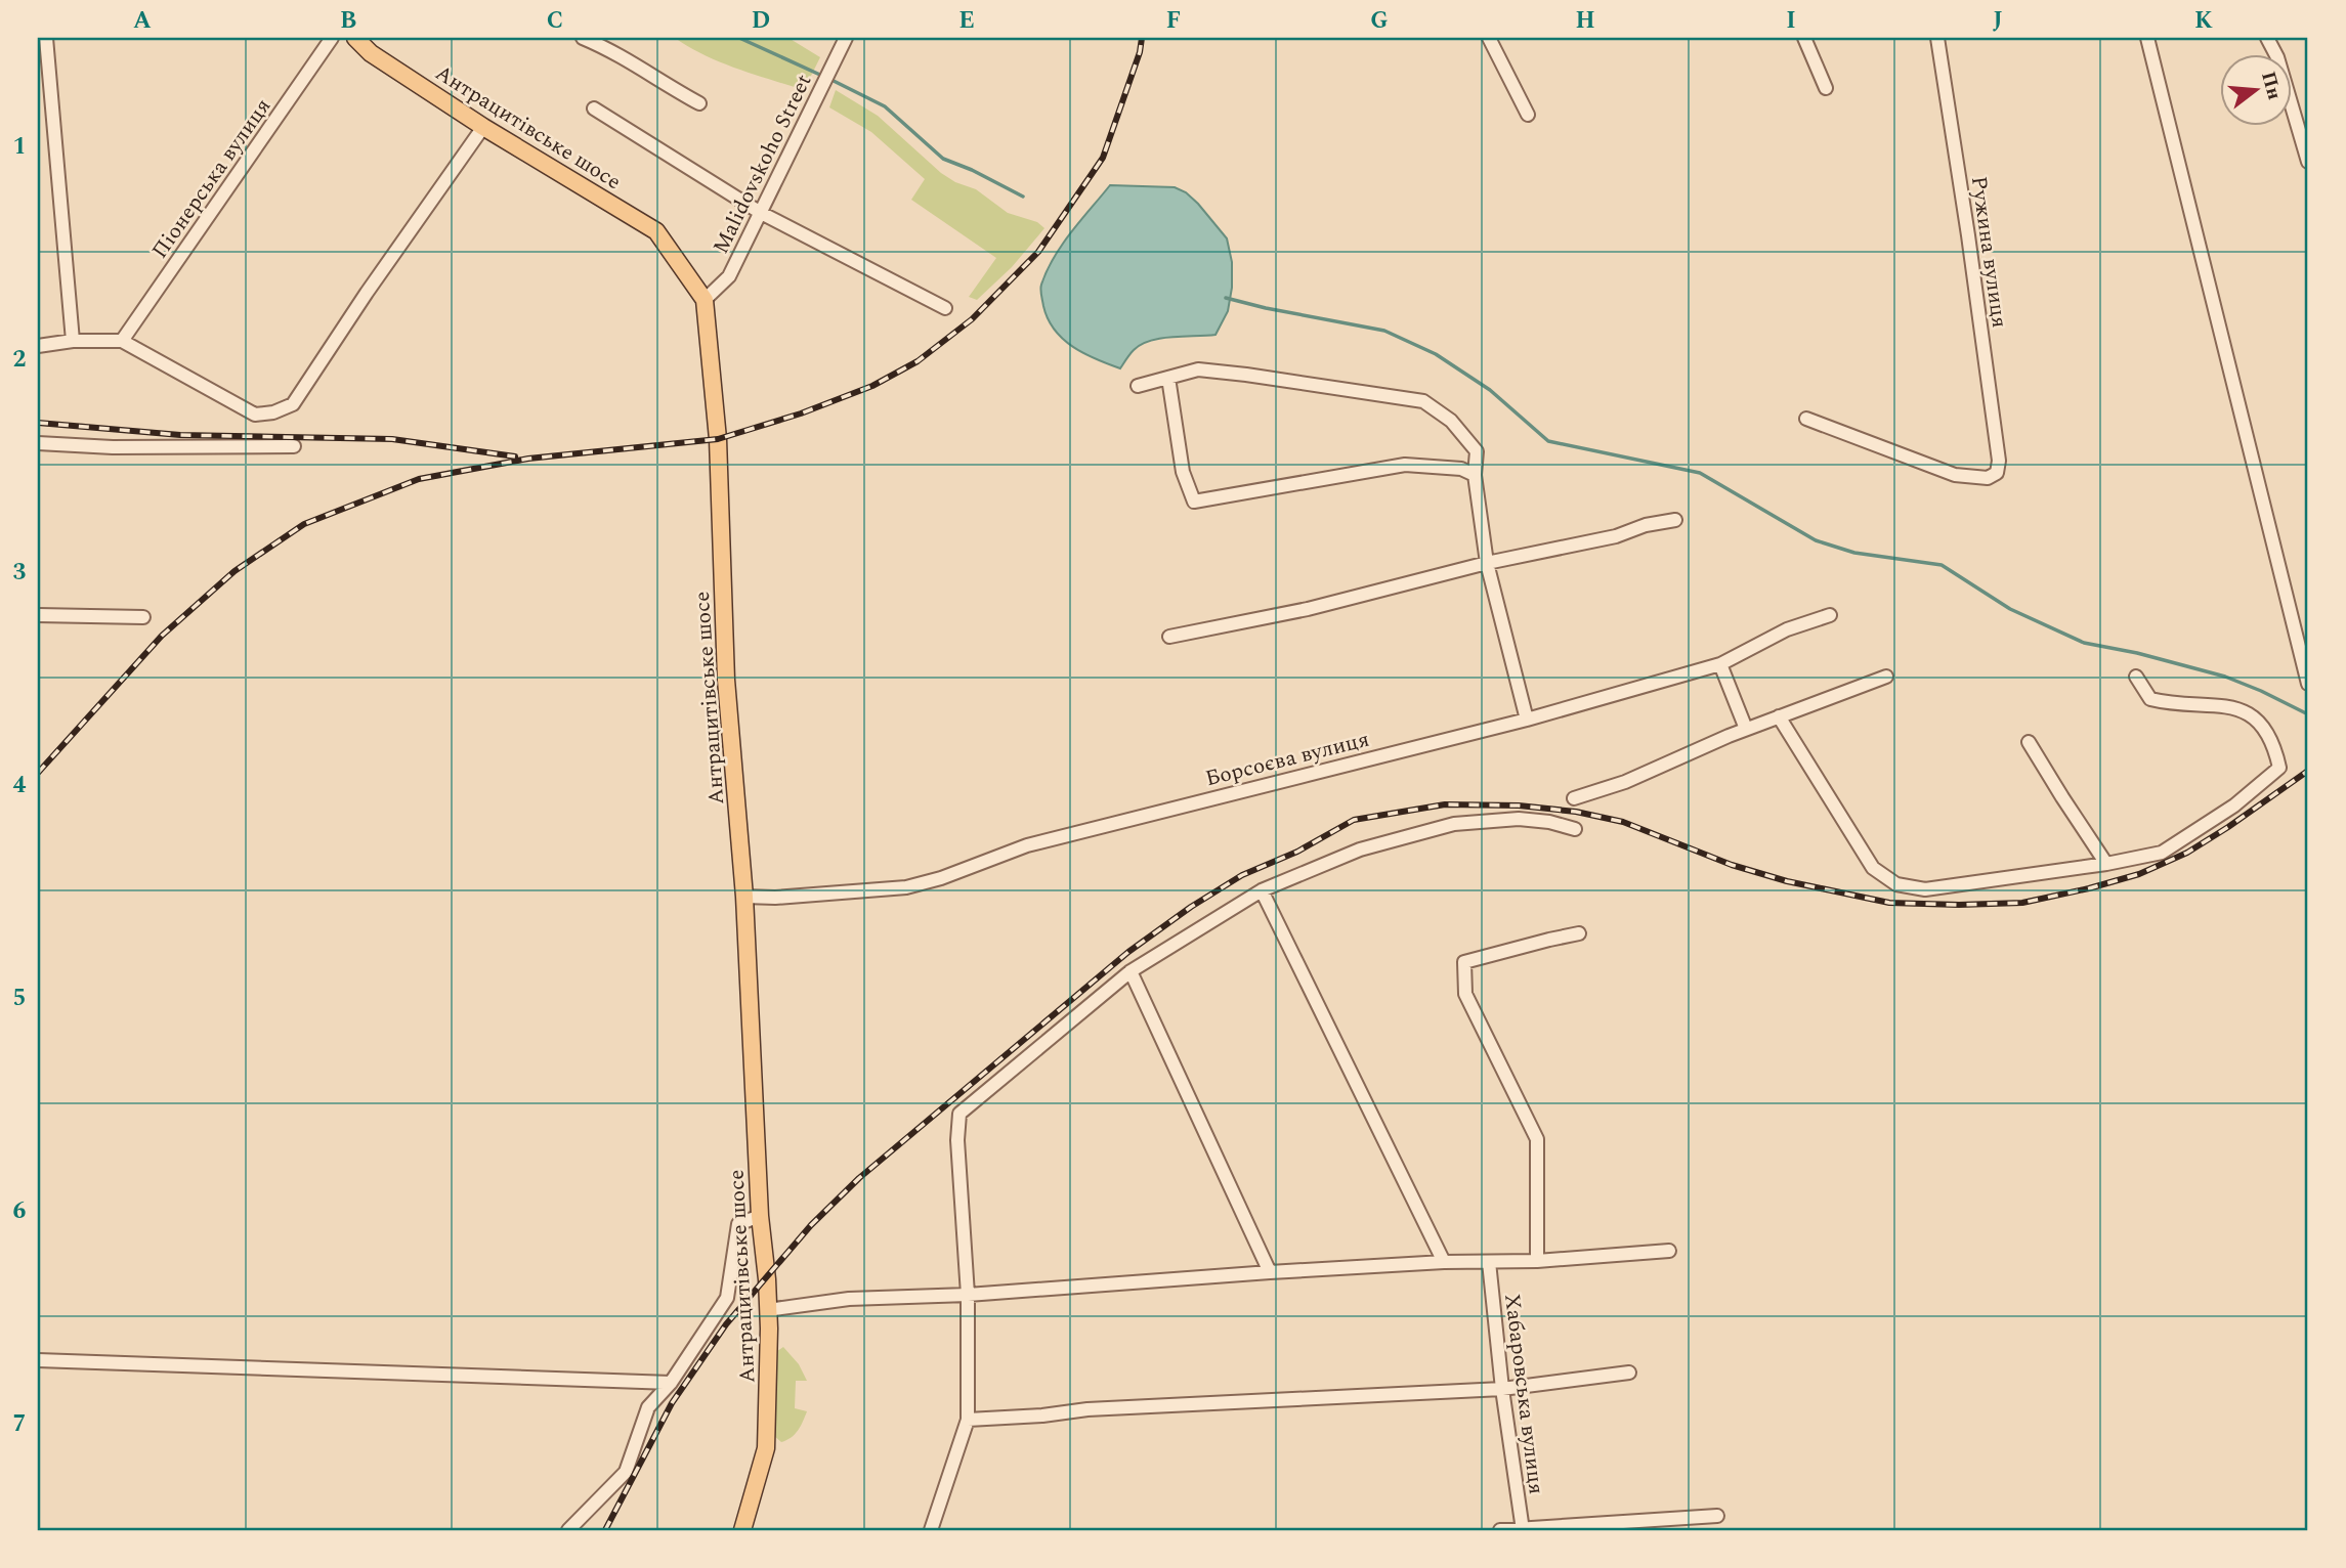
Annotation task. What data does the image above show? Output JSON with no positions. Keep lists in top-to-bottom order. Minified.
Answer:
{"streets":{"main road":["Антрацитівське шосе"],"street":["Malidovskoho Street","Піонерська вулиця","Ружина вулиця","Борсоєва вулиця","Хабаровська вулиця"]},"crossings":[["Антрацитівське шосе","Malidovskoho Street"],["Антрацитівське шосе","Борсоєва вулиця"]],"north":"right","grid":{"columns":["A","B","C","D","E","F","G","H","I","J","K"],"rows":["1","2","3","4","5","6","7"]}}
